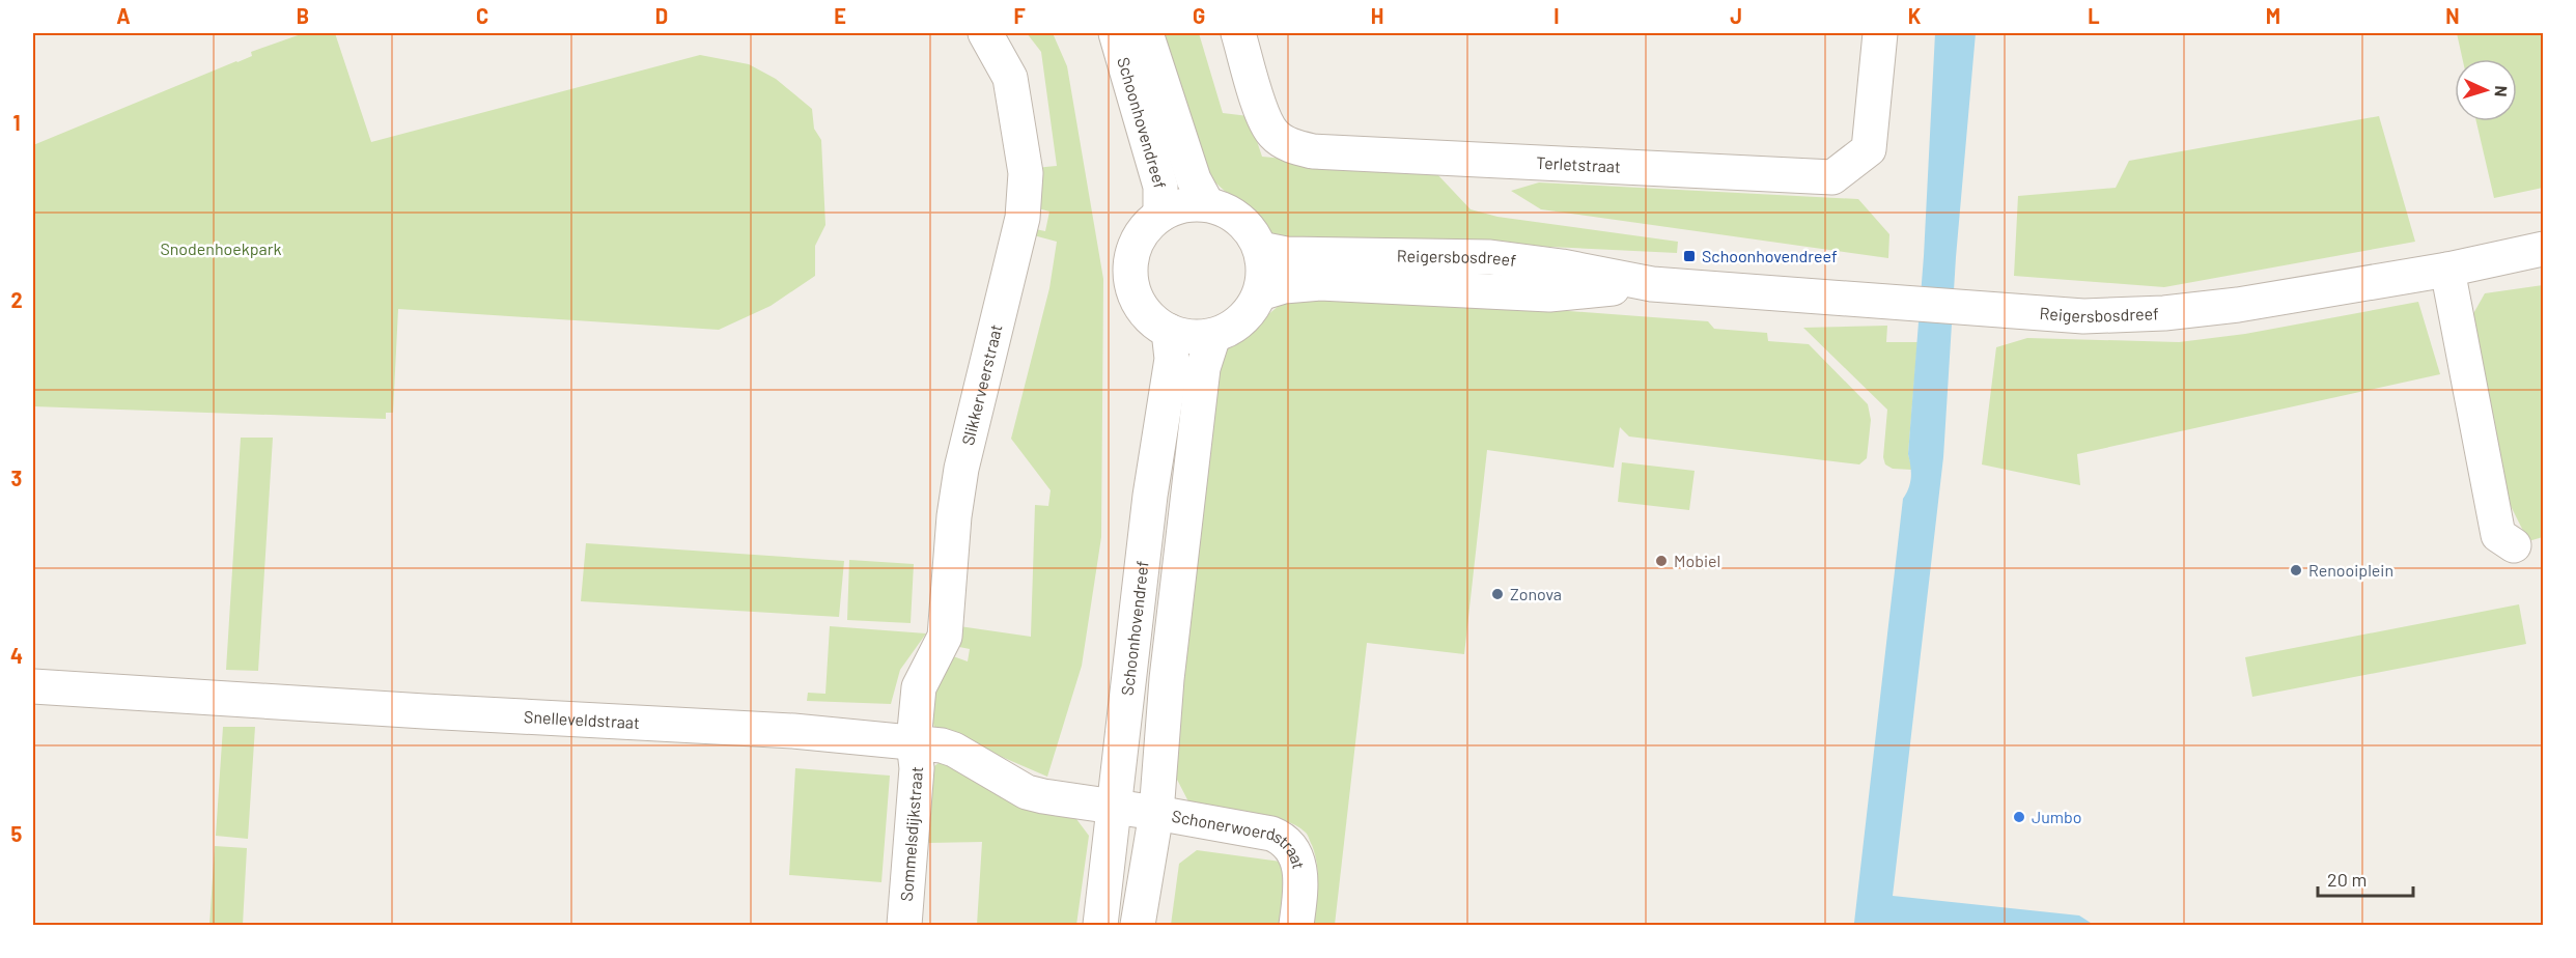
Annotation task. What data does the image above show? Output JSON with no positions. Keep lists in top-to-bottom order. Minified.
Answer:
{"streets":{"street":["Schoonhovendreef","Terletstraat","Reigersbosdreef","Slikkerveerstraat","Snelleveldstraat","Sommelsdijkstraat","Schonerwoerdstraat"]},"crossings":[["Schoonhovendreef","Reigersbosdreef"],["Schoonhovendreef","Snelleveldstraat"],["Schoonhovendreef","Schonerwoerdstraat"],["Slikkerveerstraat","Snelleveldstraat"],["Slikkerveerstraat","Sommelsdijkstraat"],["Snelleveldstraat","Sommelsdijkstraat"],["Snelleveldstraat","Schonerwoerdstraat"]],"parks":["Snodenhoekpark"],"places":{"transit":["Schoonhovendreef"],"other":["Mobiel","Renooiplein","Zonova","Jumbo"]},"scale_bar":"20 m","north":"right","grid":{"columns":["A","B","C","D","E","F","G","H","I","J","K","L","M","N"],"rows":["1","2","3","4","5"]}}
